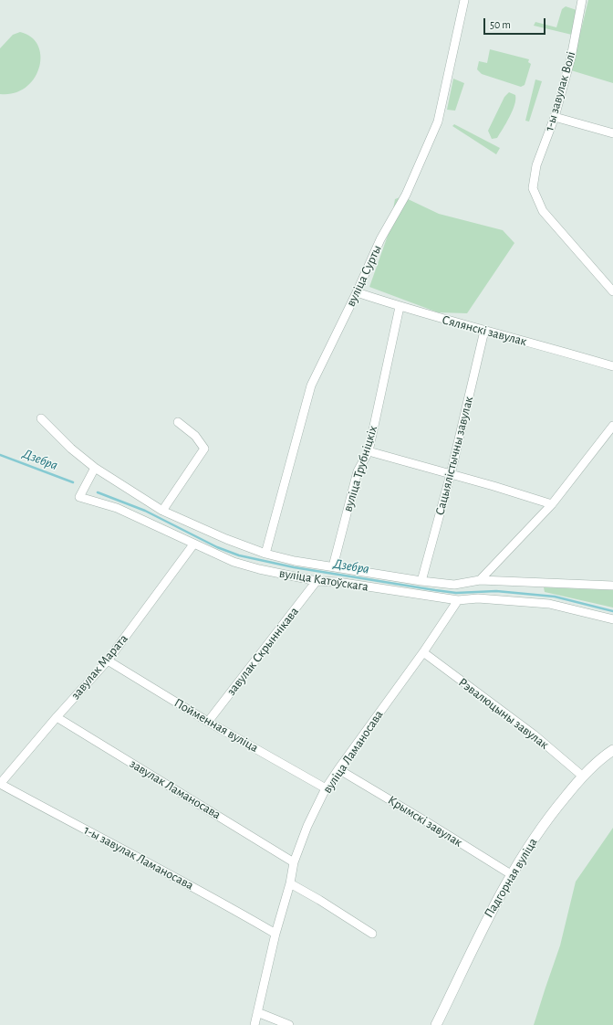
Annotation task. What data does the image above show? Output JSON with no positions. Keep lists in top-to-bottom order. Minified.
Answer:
{"streets":{"street":["1-ы завулак Волі","вуліца Сурты","Сялянскі завулак","Сацыялістычны завулак","вуліца Трубніцкіх","вуліца Катоўскага","завулак Скрыннікава","завулак Марата","Рэвалюцыны завулак","Пойменная вуліца","вуліца Ламаносава","завулак Ламаносава","Крымскі завулак","1-ы завулак Ламаносава","Падгорная вуліца"]},"crossings":[["вуліца Сурты","Сялянскі завулак"],["вуліца Сурты","вуліца Катоўскага"],["Сялянскі завулак","Сацыялістычны завулак"],["Сялянскі завулак","вуліца Трубніцкіх"],["Сацыялістычны завулак","вуліца Катоўскага"],["вуліца Трубніцкіх","вуліца Катоўскага"],["вуліца Катоўскага","завулак Скрыннікава"],["вуліца Катоўскага","завулак Марата"],["вуліца Катоўскага","вуліца Ламаносава"],["завулак Скрыннікава","Пойменная вуліца"],["завулак Марата","Пойменная вуліца"],["завулак Марата","завулак Ламаносава"],["завулак Марата","1-ы завулак Ламаносава"],["Рэвалюцыны завулак","вуліца Ламаносава"],["Рэвалюцыны завулак","Падгорная вуліца"],["Пойменная вуліца","вуліца Ламаносава"],["вуліца Ламаносава","завулак Ламаносава"],["вуліца Ламаносава","Крымскі завулак"],["вуліца Ламаносава","1-ы завулак Ламаносава"],["Крымскі завулак","Падгорная вуліца"]],"water":["Дзебра"],"scale_bar":"50 m"}
